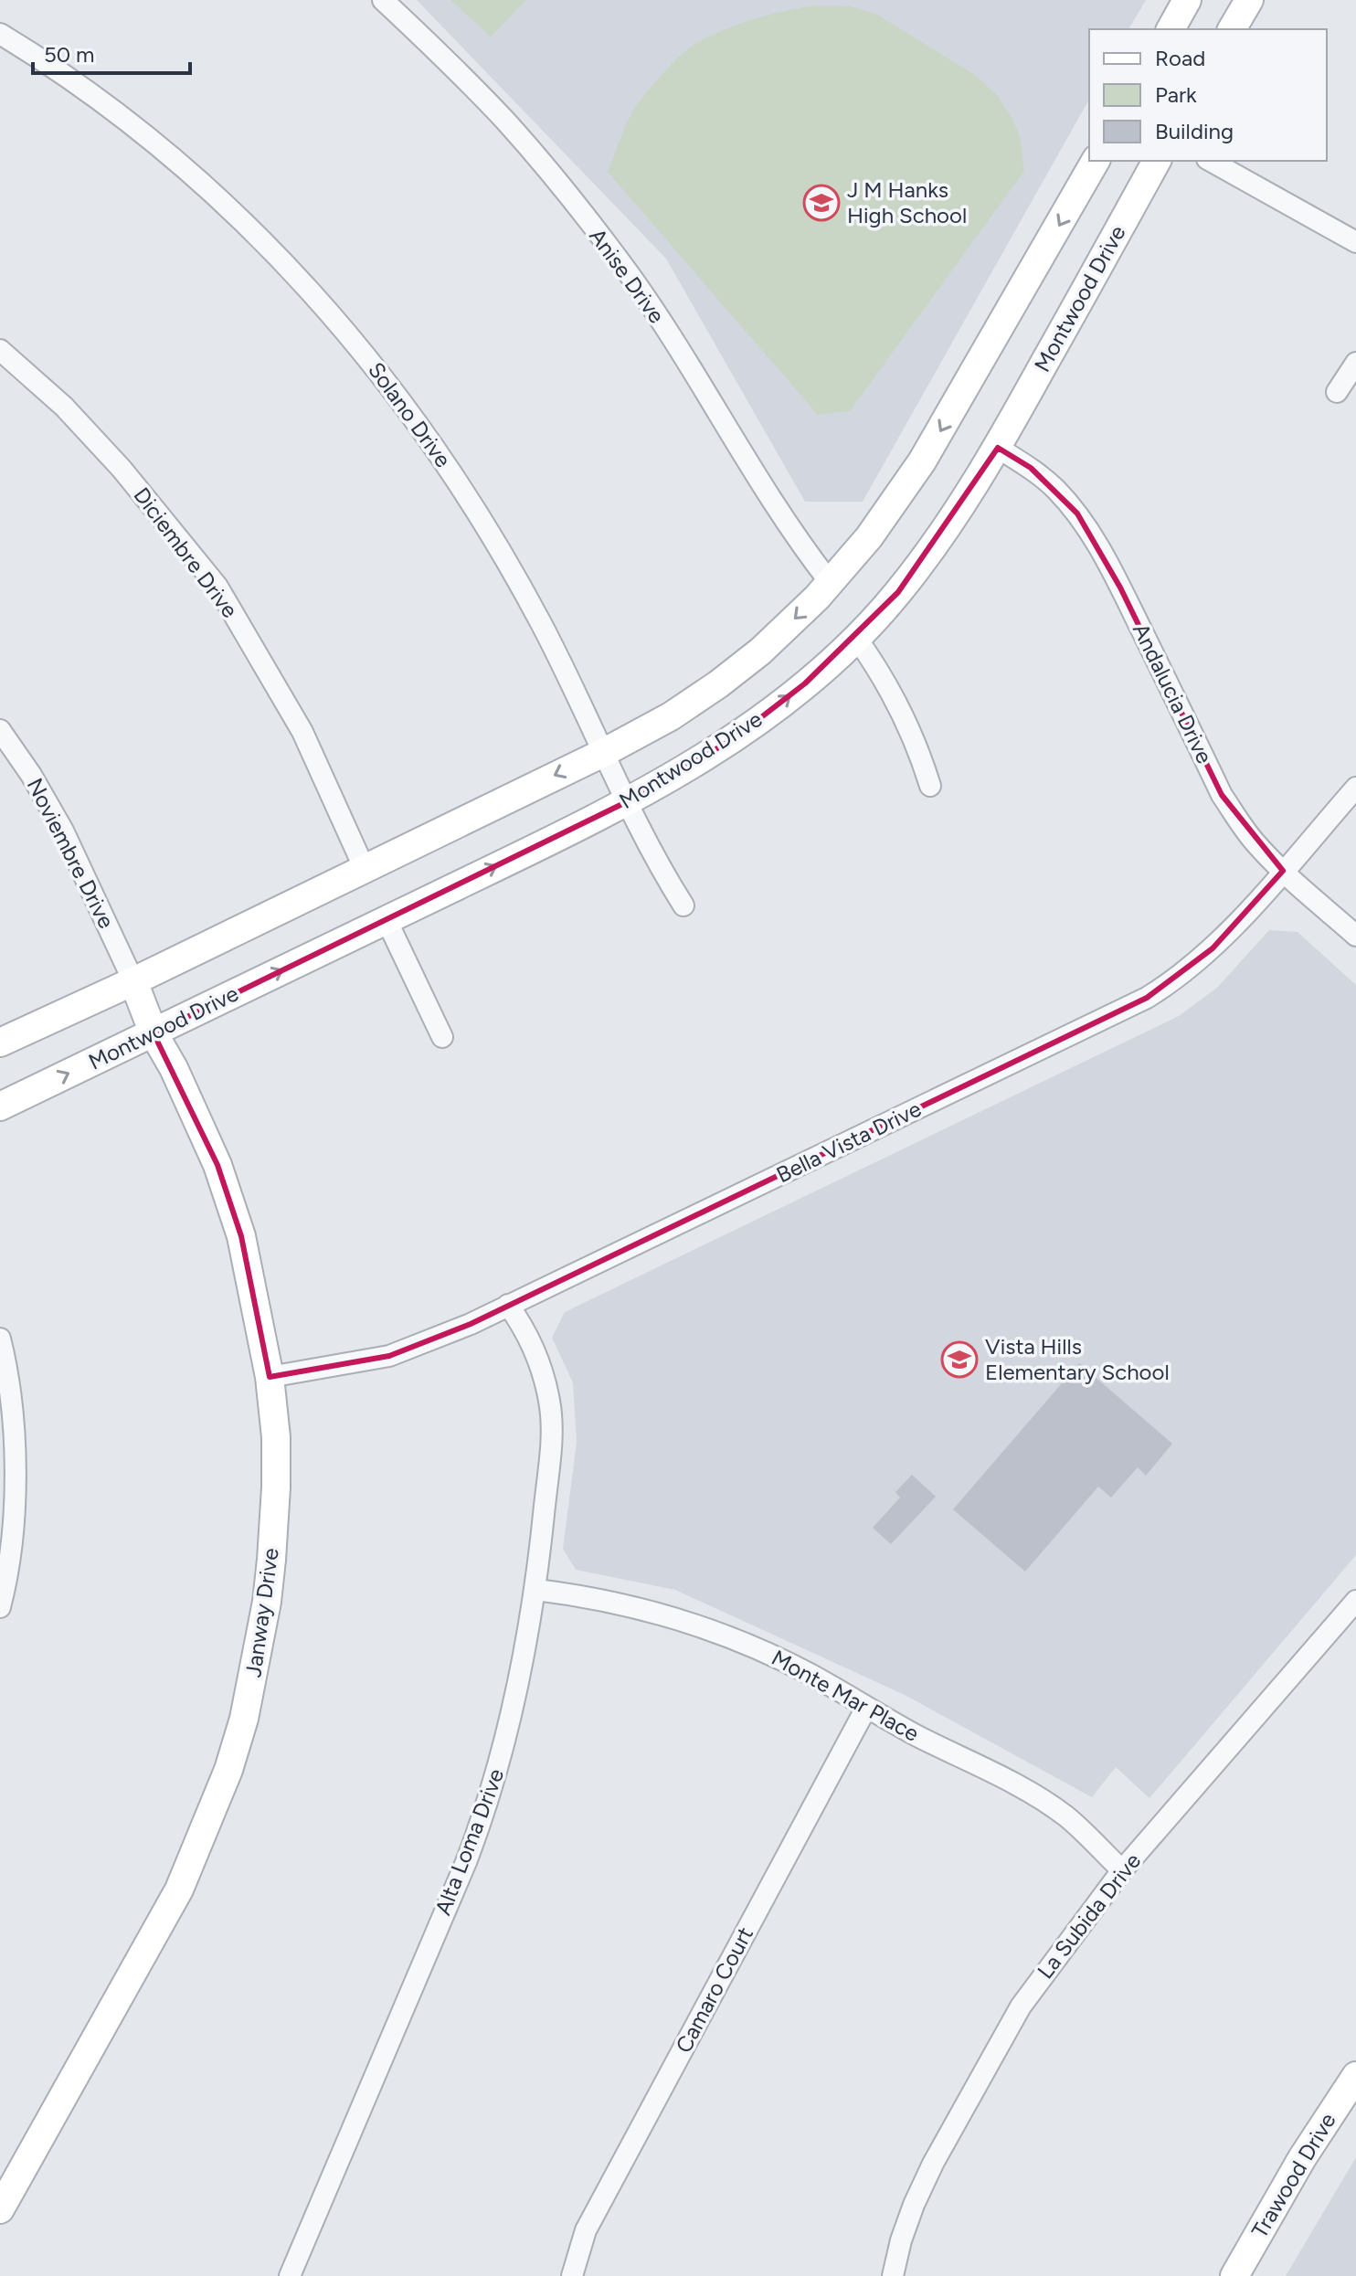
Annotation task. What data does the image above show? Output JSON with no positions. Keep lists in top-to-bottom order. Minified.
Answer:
{"streets":{"main road":["Montwood Drive","Janway Drive","Trawood Drive"],"street":["Anise Drive","Solano Drive","Diciembre Drive","Andalucia Drive","Noviembre Drive","Bella Vista Drive","Monte Mar Place","Alta Loma Drive","La Subida Drive","Camaro Court"]},"crossings":[["Montwood Drive","Solano Drive"],["Montwood Drive","Andalucia Drive"],["Montwood Drive","Janway Drive"],["Andalucia Drive","Bella Vista Drive"],["Noviembre Drive","Janway Drive"],["Bella Vista Drive","Janway Drive"],["Bella Vista Drive","Alta Loma Drive"],["Monte Mar Place","Alta Loma Drive"],["Monte Mar Place","La Subida Drive"],["Monte Mar Place","Camaro Court"]],"places":{"school or university":["J M Hanks High School","Vista Hills Elementary School"]},"legend":["Road","Park","Building"],"scale_bar":"50 m"}
